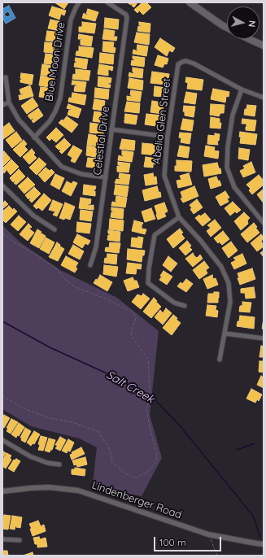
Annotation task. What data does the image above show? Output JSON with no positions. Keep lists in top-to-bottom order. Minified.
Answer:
{"streets":{"street":["Blue Moon Drive","Abelia Glen Street","Celestial Drive","Lindenberger Road"]},"water":["Salt Creek"],"scale_bar":"100 m","north":"right"}
